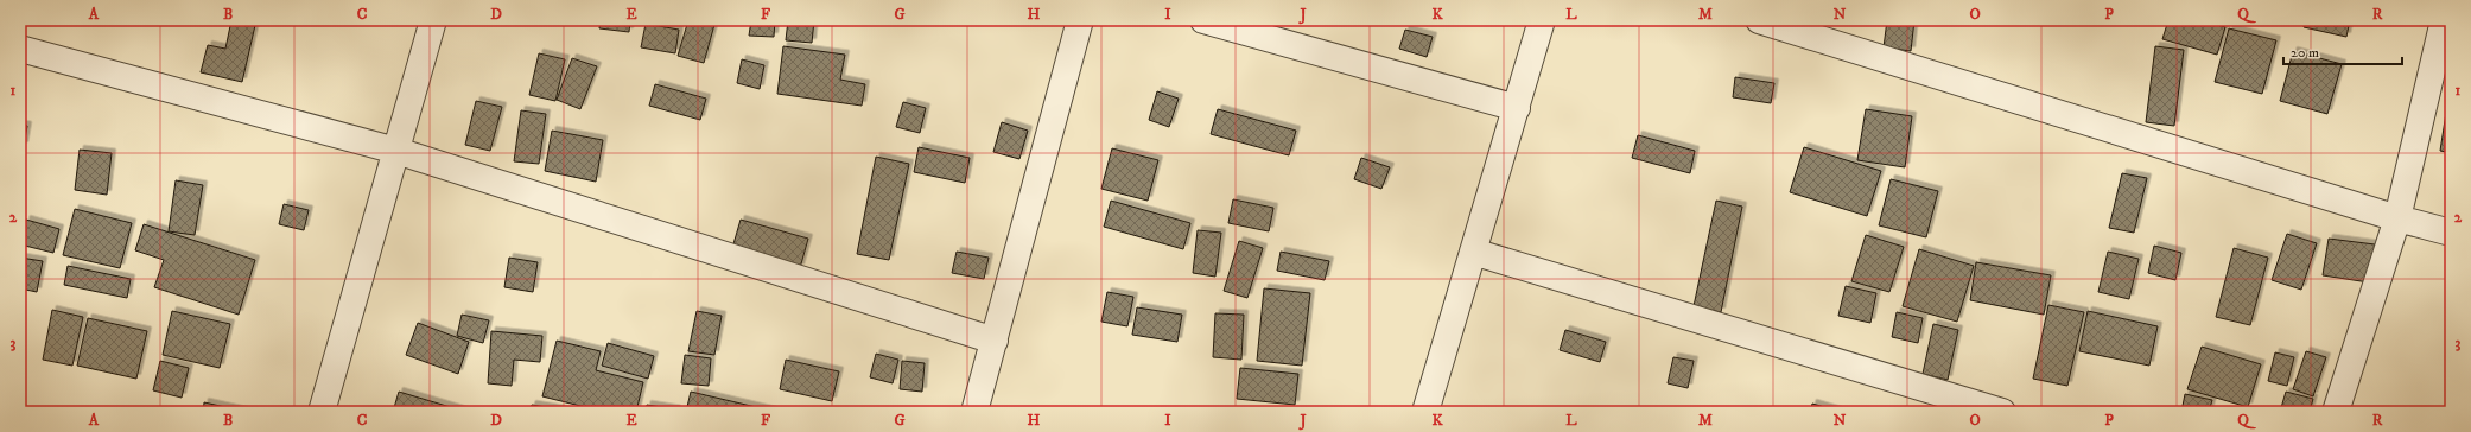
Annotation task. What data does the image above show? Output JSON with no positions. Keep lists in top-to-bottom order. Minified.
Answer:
{"scale_bar":"20 m","grid":{"columns":["A","B","C","D","E","F","G","H","I","J","K","L","M","N","O","P","Q","R"],"rows":["1","2","3"]}}
